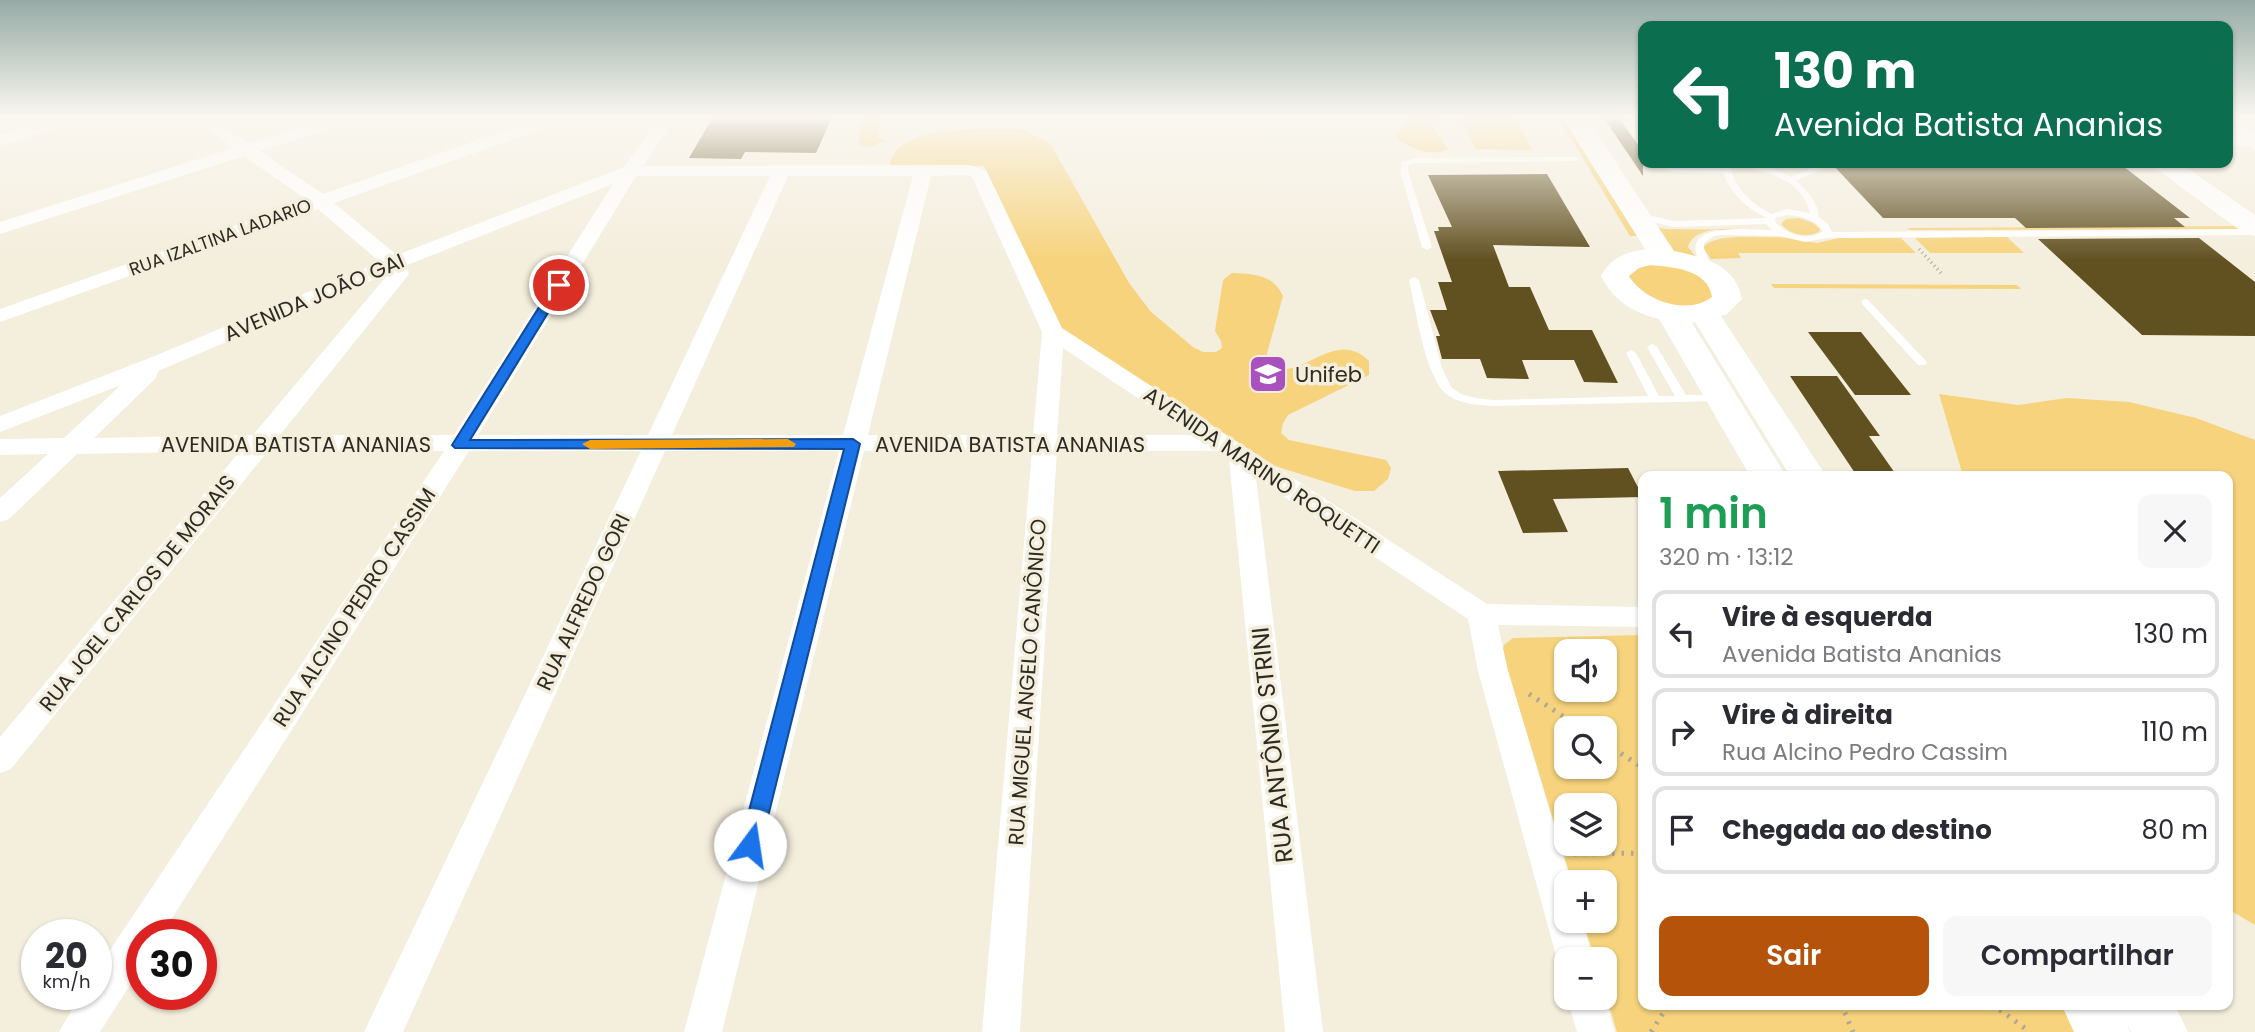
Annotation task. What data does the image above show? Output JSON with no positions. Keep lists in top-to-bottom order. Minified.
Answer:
{"streets":{"street":["RUA IZALTINA LADARIO","AVENIDA JOÃO GAI","AVENIDA BATISTA ANANIAS","AVENIDA MARINO ROQUETTI","RUA JOEL CARLOS DE MORAIS","RUA ALFREDO GORI","RUA ALCINO PEDRO CASSIM","RUA MIGUEL ANGELO CANÔNICO","RUA ANTÔNIO STRINI"]},"crossings":[["AVENIDA JOÃO GAI","RUA JOEL CARLOS DE MORAIS"],["AVENIDA JOÃO GAI","RUA ALCINO PEDRO CASSIM"],["AVENIDA BATISTA ANANIAS","AVENIDA MARINO ROQUETTI"],["AVENIDA BATISTA ANANIAS","RUA JOEL CARLOS DE MORAIS"],["AVENIDA BATISTA ANANIAS","RUA ALFREDO GORI"],["AVENIDA BATISTA ANANIAS","RUA ALCINO PEDRO CASSIM"],["AVENIDA BATISTA ANANIAS","RUA MIGUEL ANGELO CANÔNICO"],["AVENIDA BATISTA ANANIAS","RUA ANTÔNIO STRINI"],["AVENIDA MARINO ROQUETTI","RUA MIGUEL ANGELO CANÔNICO"],["AVENIDA MARINO ROQUETTI","RUA ANTÔNIO STRINI"]],"places":{"school or university":["Unifeb"]},"page":{"turn":["130 m","Avenida Batista Ananias"],"heading":["1 min","320 m · 13:12"],"list":[{"name":"Vire à esquerda","note":"Avenida Batista Ananias","value":"130 m"},{"name":"Vire à direita","note":"Rua Alcino Pedro Cassim","value":"110 m"},{"name":"Chegada ao destino","value":"80 m"}],"map_buttons":["+","−"],"buttons":["Sair","Compartilhar"],"speed":"20 km/h","limit":"30"}}
